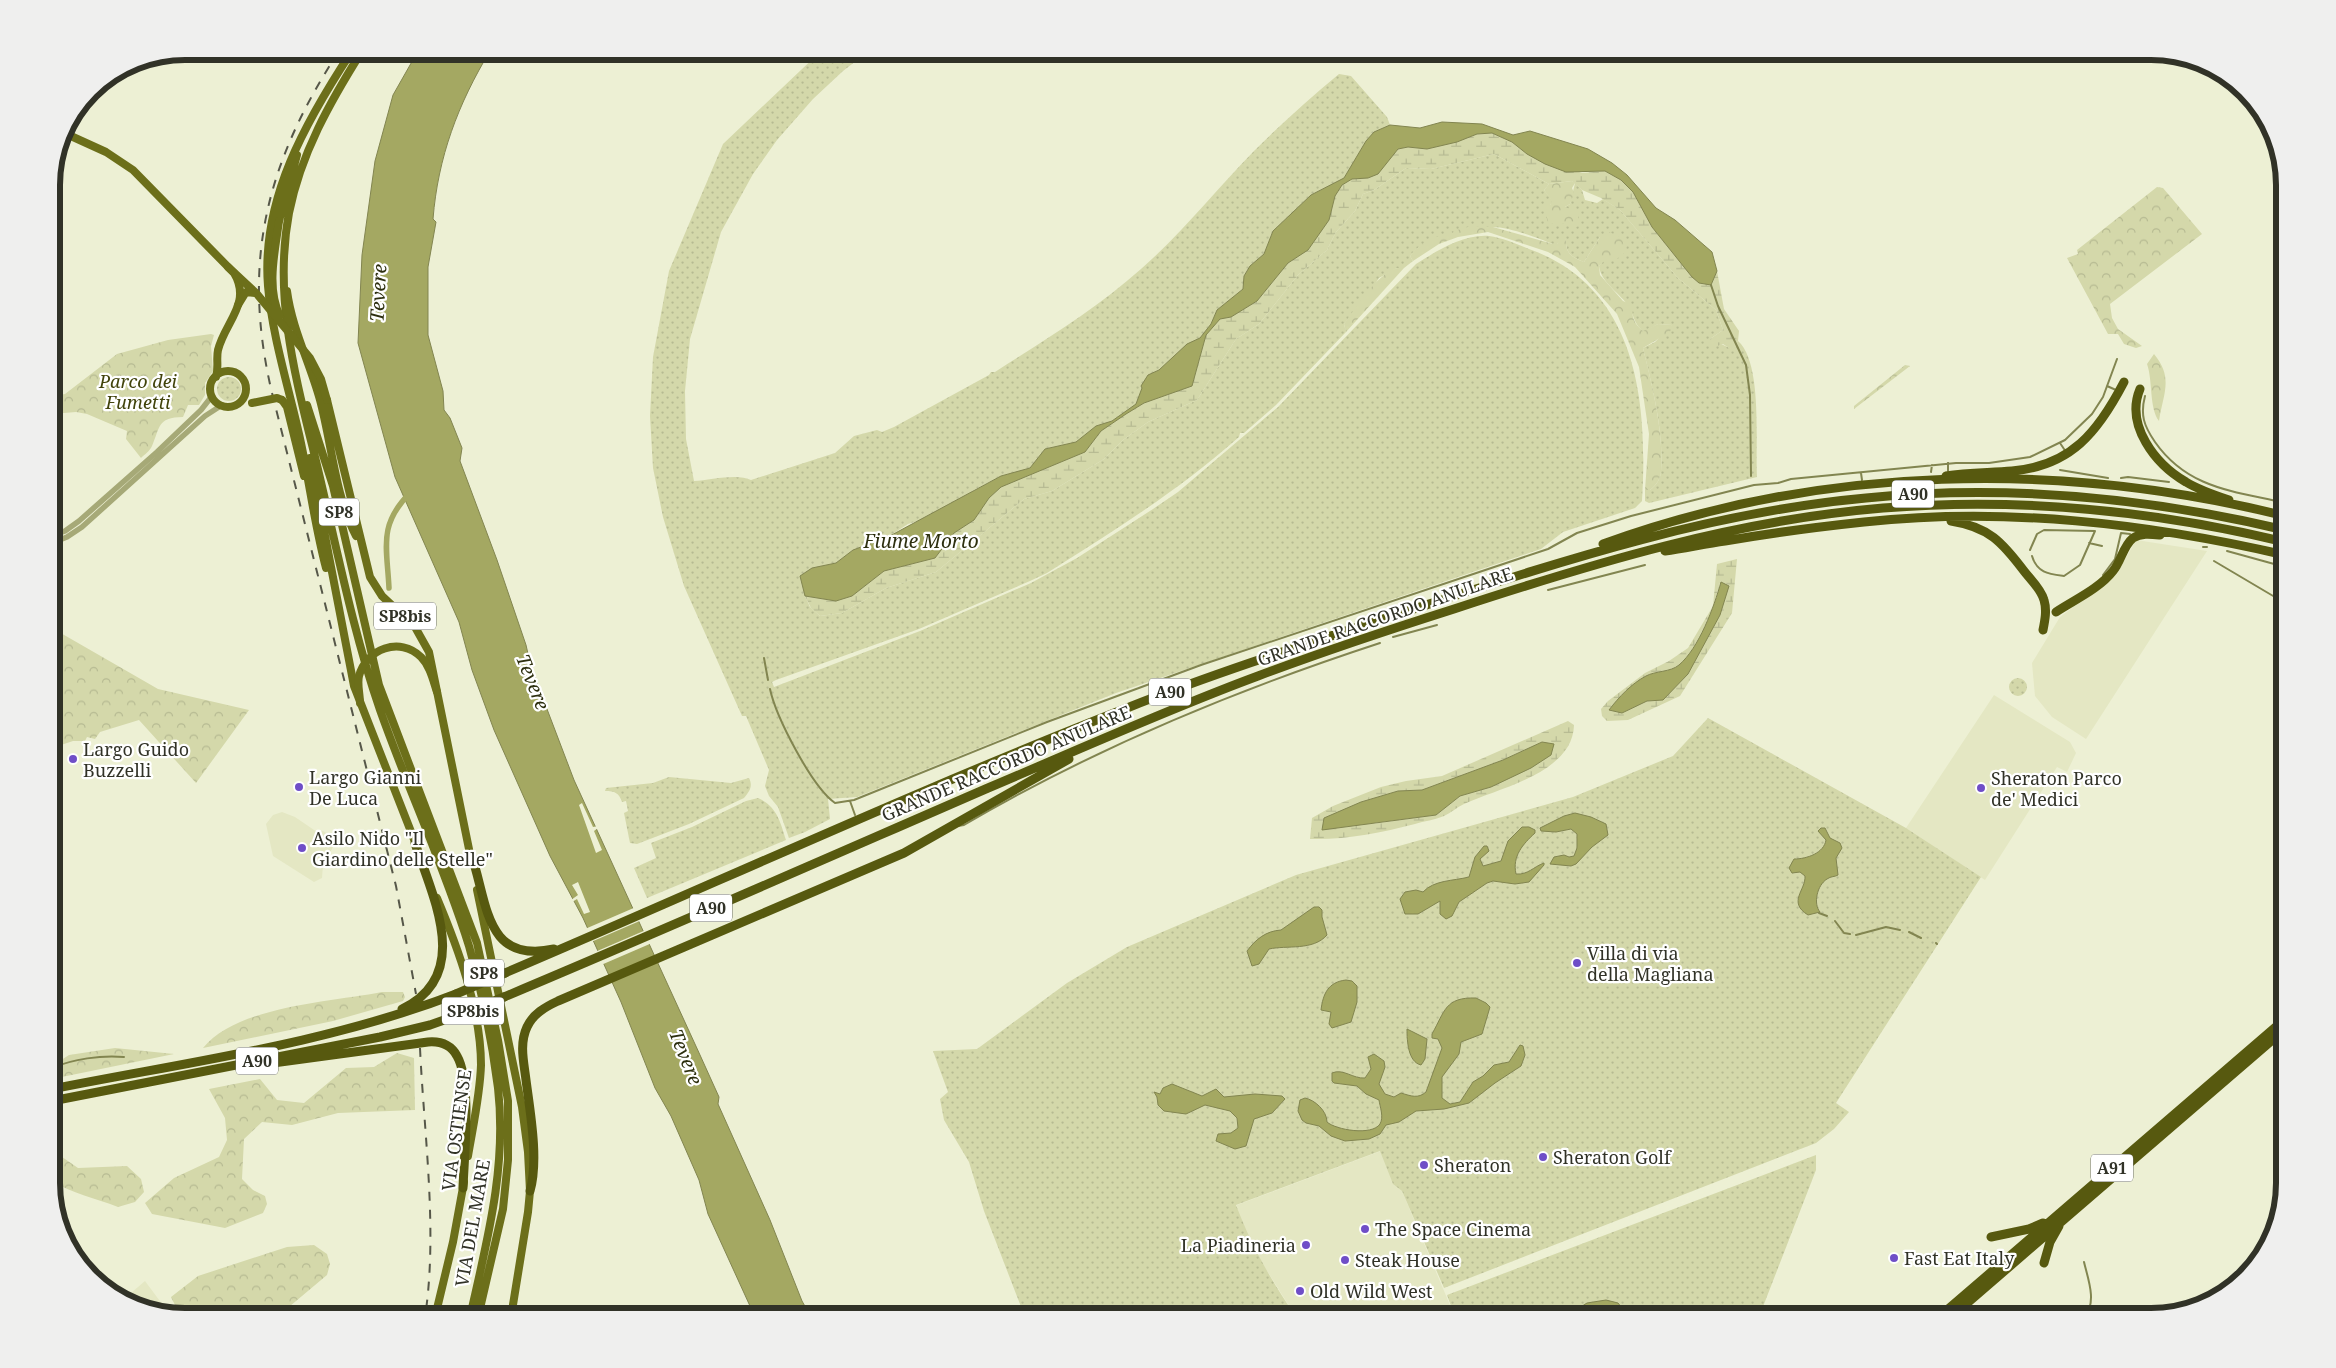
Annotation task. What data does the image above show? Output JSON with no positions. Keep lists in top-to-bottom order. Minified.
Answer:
{"streets":{"highway":["A90","GRANDE RACCORDO ANULARE","A91"],"main road":["SP8","SP8bis","VIA OSTIENSE","VIA DEL MARE"]},"crossings":[["SP8bis","VIA OSTIENSE"]],"water":["Tevere","Fiume Morto"],"parks":["Parco dei Fumetti"],"places":["Largo Guido Buzzelli","Largo Gianni De Luca","Sheraton Parco de' Medici","Asilo Nido \"Il Giardino delle Stelle\"","Villa di via della Magliana","Sheraton Golf","Sheraton","The Space Cinema","La Piadineria","Fast Eat Italy","Steak House","Old Wild West"]}
